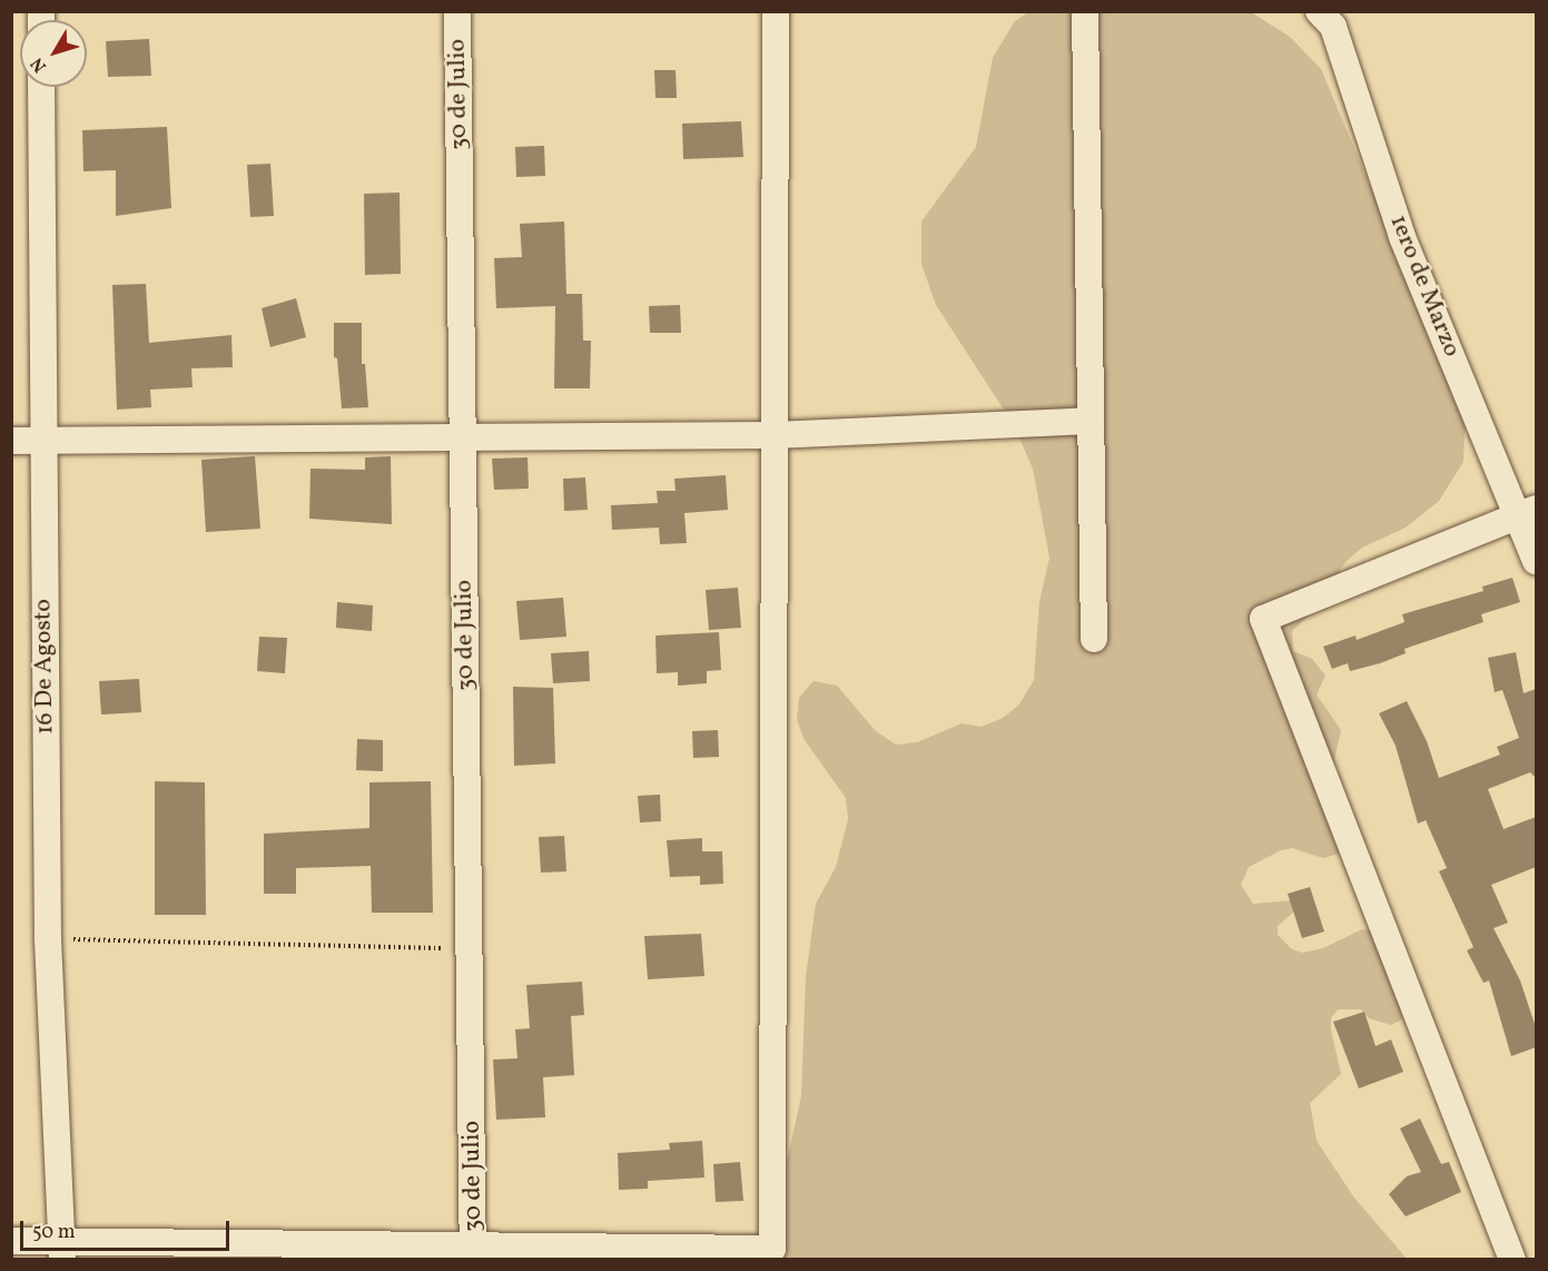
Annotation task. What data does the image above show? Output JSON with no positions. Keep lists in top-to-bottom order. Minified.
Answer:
{"streets":{"street":["30 de Julio","1ero de Marzo","16 De Agosto"]},"scale_bar":"50 m","north":"bottom left"}
